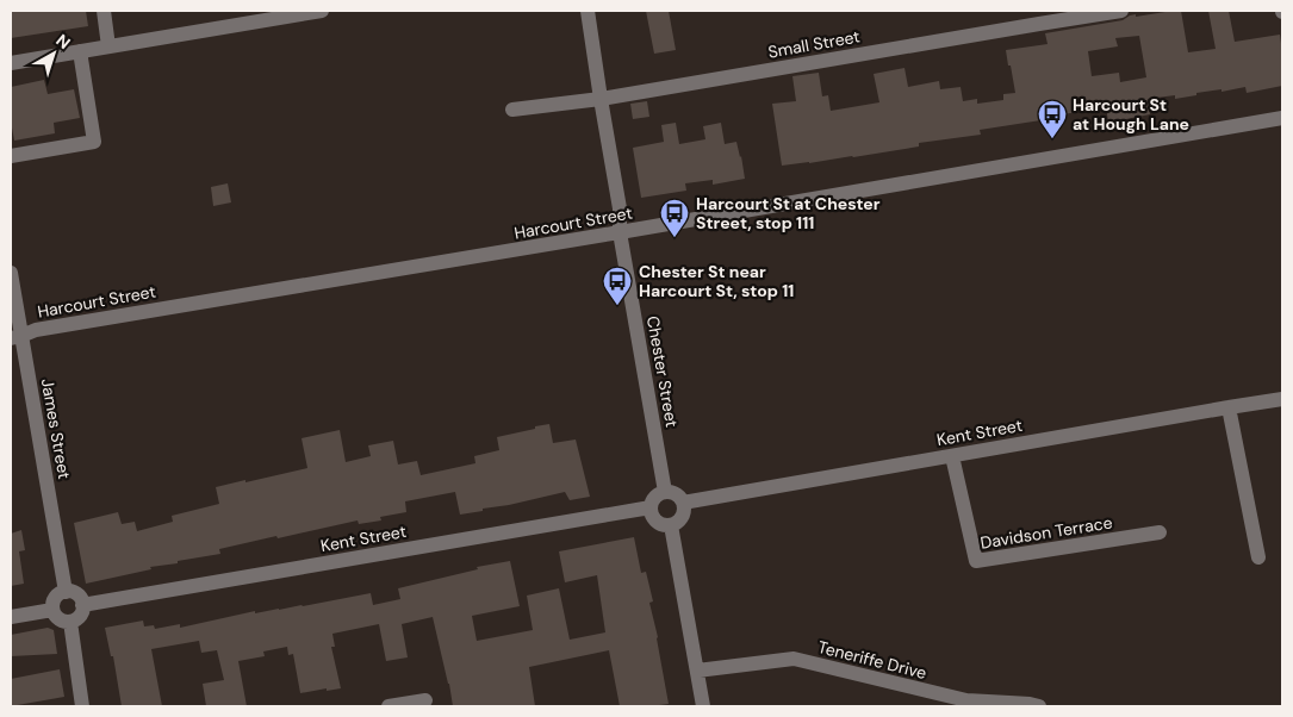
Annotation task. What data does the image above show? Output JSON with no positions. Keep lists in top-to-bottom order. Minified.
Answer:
{"streets":{"street":["Small Street","Harcourt Street","Chester Street","James Street","Kent Street","Davidson Terrace","Teneriffe Drive"]},"crossings":[["Small Street","Chester Street"],["Harcourt Street","Chester Street"],["Harcourt Street","James Street"],["Chester Street","Kent Street"],["James Street","Kent Street"],["Kent Street","Davidson Terrace"]],"places":{"bus stop":["Harcourt St at Hough Lane","Harcourt St at Chester Street, stop 111","Chester St near Harcourt St, stop 11"]},"north":"top right"}
